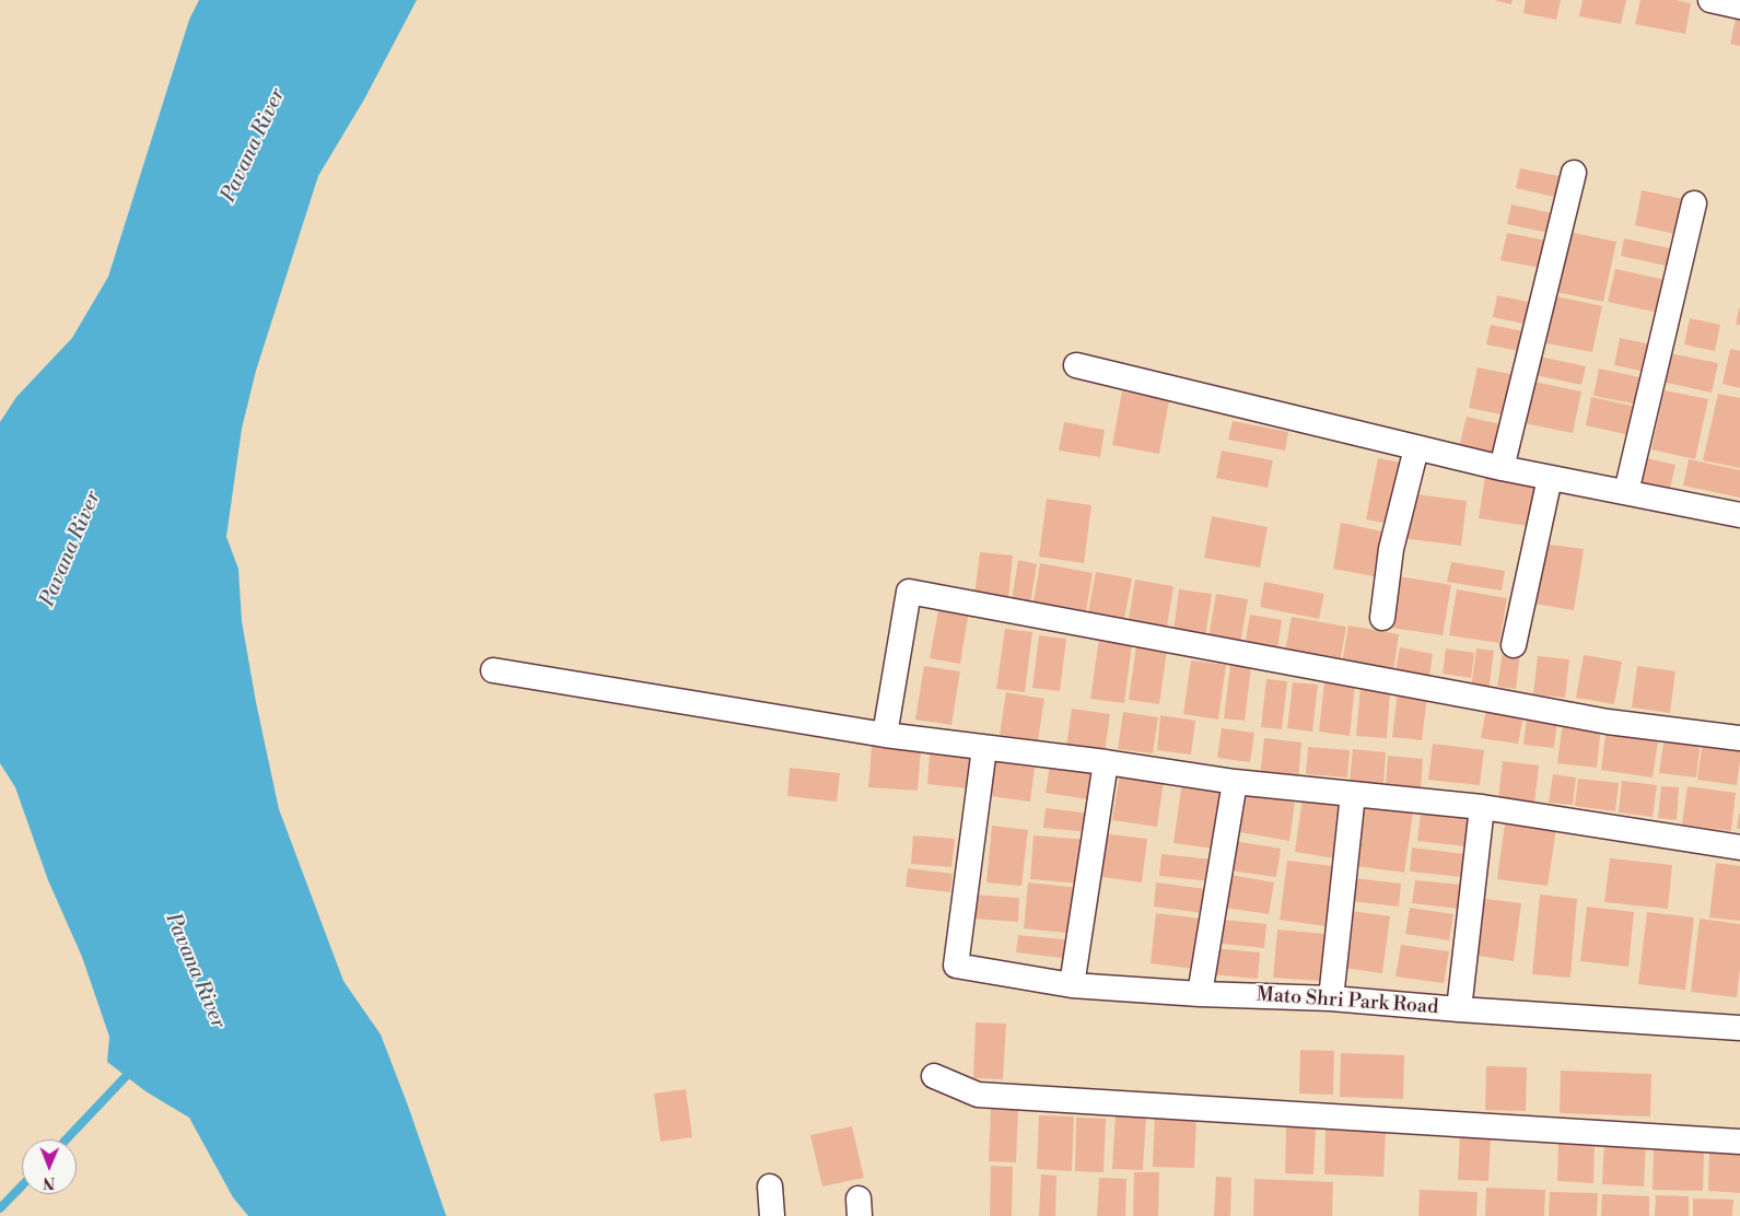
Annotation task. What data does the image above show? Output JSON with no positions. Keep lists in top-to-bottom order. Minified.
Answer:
{"streets":{"street":["Mato Shri Park Road"]},"water":["Pavana River"],"north":"bottom"}
